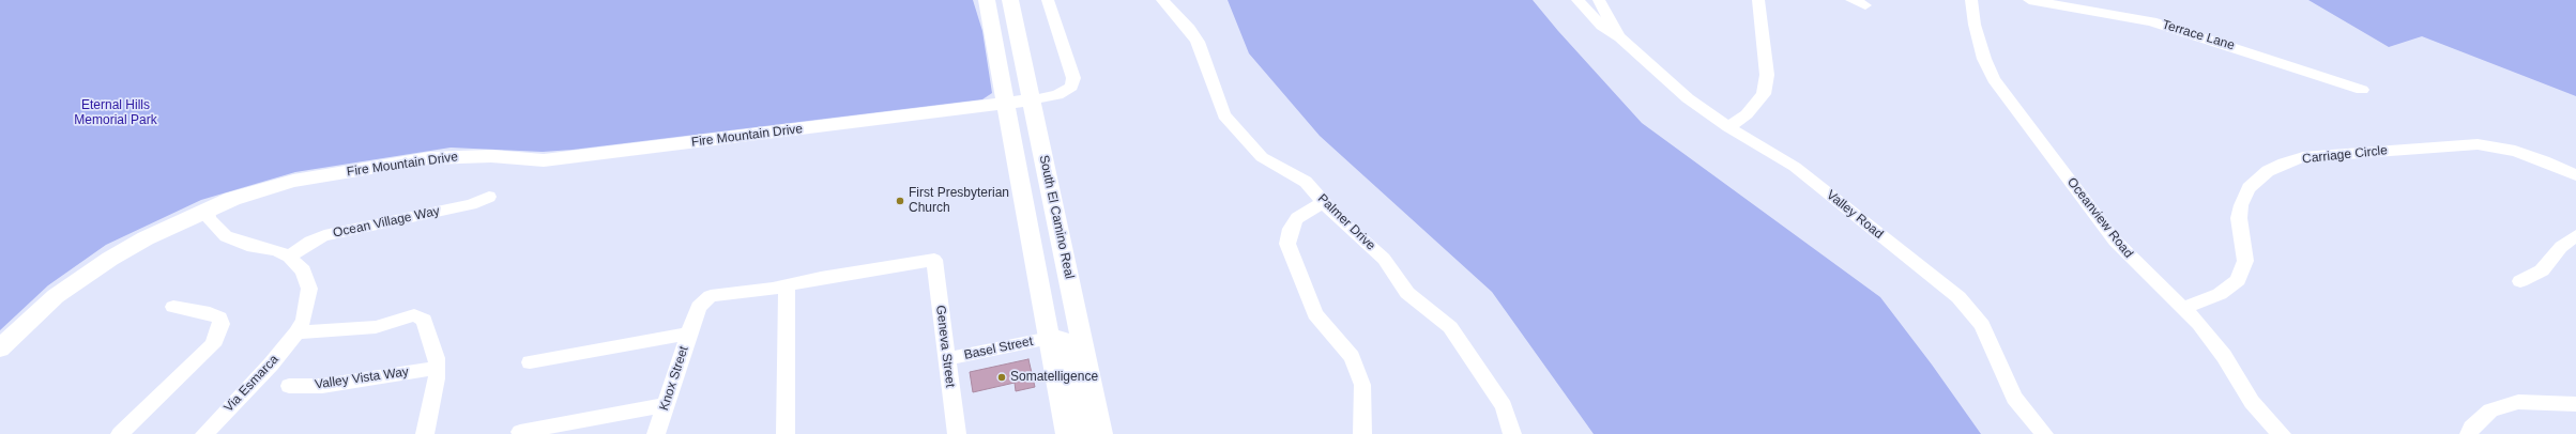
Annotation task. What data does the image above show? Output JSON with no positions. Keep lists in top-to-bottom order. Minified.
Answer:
{"streets":{"main road":["Fire Mountain Drive","South El Camino Real"],"street":["Terrace Lane","Carriage Circle","Valley Road","Oceanview Road","Ocean Village Way","Palmer Drive","Geneva Street","Basel Street","Valley Vista Way","Knox Street","Via Esmarca"]},"crossings":[["Fire Mountain Drive","South El Camino Real"],["Carriage Circle","Oceanview Road"],["South El Camino Real","Basel Street"],["Ocean Village Way","Via Esmarca"],["Geneva Street","Basel Street"],["Geneva Street","Knox Street"]],"parks":["Eternal Hills Memorial Park"],"places":["First Presbyterian Church","Somatelligence"]}
